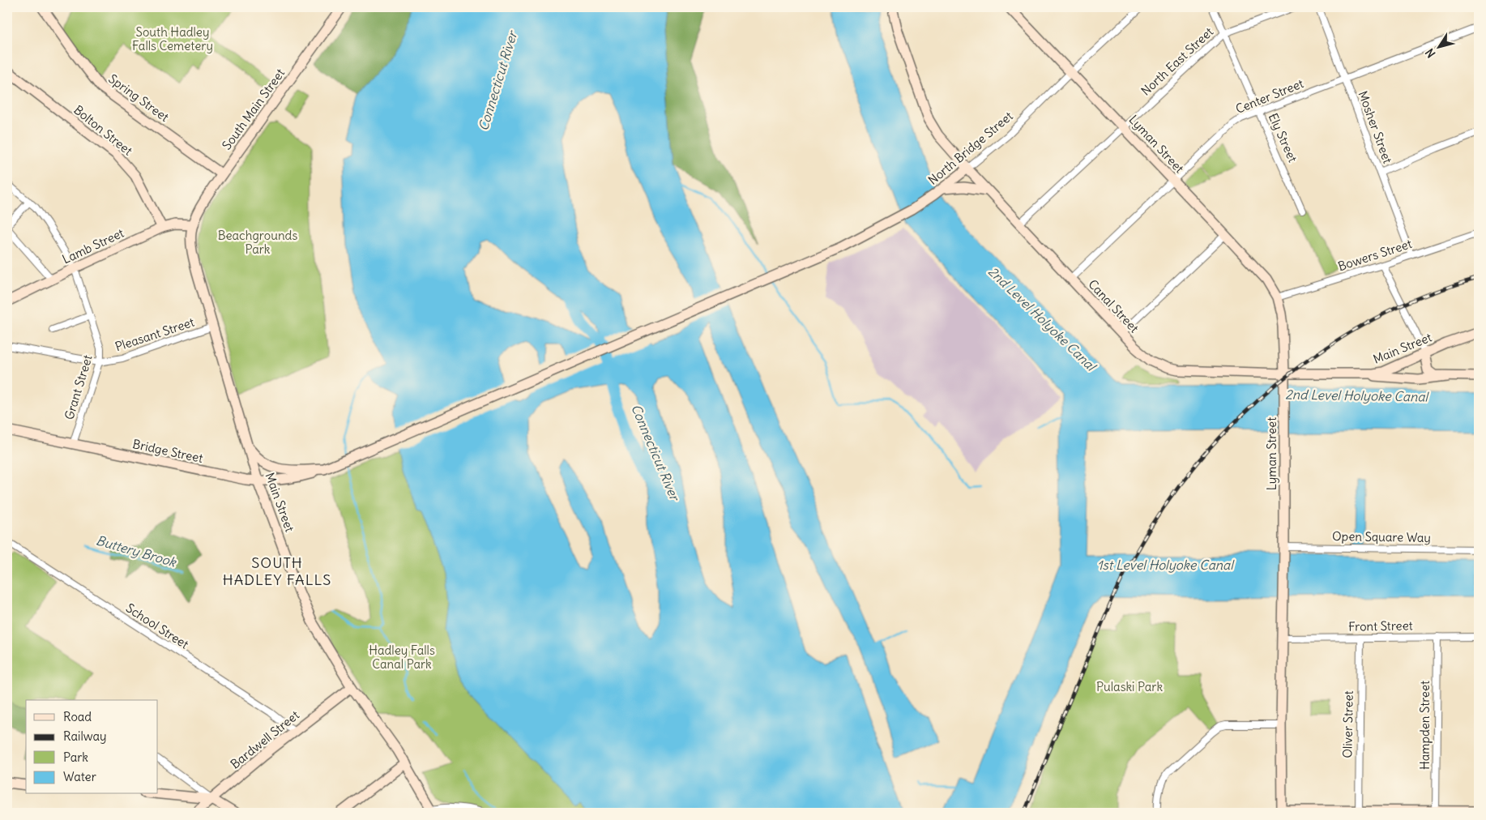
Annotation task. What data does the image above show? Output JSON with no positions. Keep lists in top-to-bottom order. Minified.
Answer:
{"streets":{"main road":["Spring Street","South Main Street","Bolton Street","Lyman Street","North Bridge Street","Lamb Street","Canal Street","Main Street","Bridge Street","Bardwell Street"],"street":["North East Street","Center Street","Mosher Street","Ely Street","Bowers Street","Pleasant Street","Grant Street","Open Square Way","School Street","Front Street","Oliver Street","Hampden Street"]},"crossings":[["North East Street","Ely Street"],["North East Street","Lyman Street"],["North East Street","Canal Street"],["Center Street","Mosher Street"],["Center Street","Ely Street"],["Center Street","Lyman Street"],["Center Street","Canal Street"],["Spring Street","South Main Street"],["South Main Street","Lamb Street"],["South Main Street","Main Street"],["Mosher Street","Bowers Street"],["Bolton Street","Lamb Street"],["Lyman Street","North Bridge Street"],["Lyman Street","Bowers Street"],["Lyman Street","Canal Street"],["Lyman Street","Main Street"],["Lyman Street","Open Square Way"],["Lyman Street","Front Street"],["North Bridge Street","Canal Street"],["North Bridge Street","Bridge Street"],["Lamb Street","Main Street"],["Lamb Street","Grant Street"],["Canal Street","Main Street"],["Pleasant Street","Main Street"],["Pleasant Street","Grant Street"],["Main Street","Bridge Street"],["Main Street","Bardwell Street"],["Grant Street","Bridge Street"],["School Street","Bardwell Street"],["Front Street","Oliver Street"],["Front Street","Hampden Street"]],"districts":["SOUTH HADLEY FALLS"],"water":["Connecticut River","2nd Level Holyoke Canal","Buttery Brook","1st Level Holyoke Canal"],"parks":["South Hadley Falls Cemetery","Beachgrounds Park","Hadley Falls Canal Park","Pulaski Park"],"legend":["Road","Railway","Park","Water"],"north":"bottom left"}
